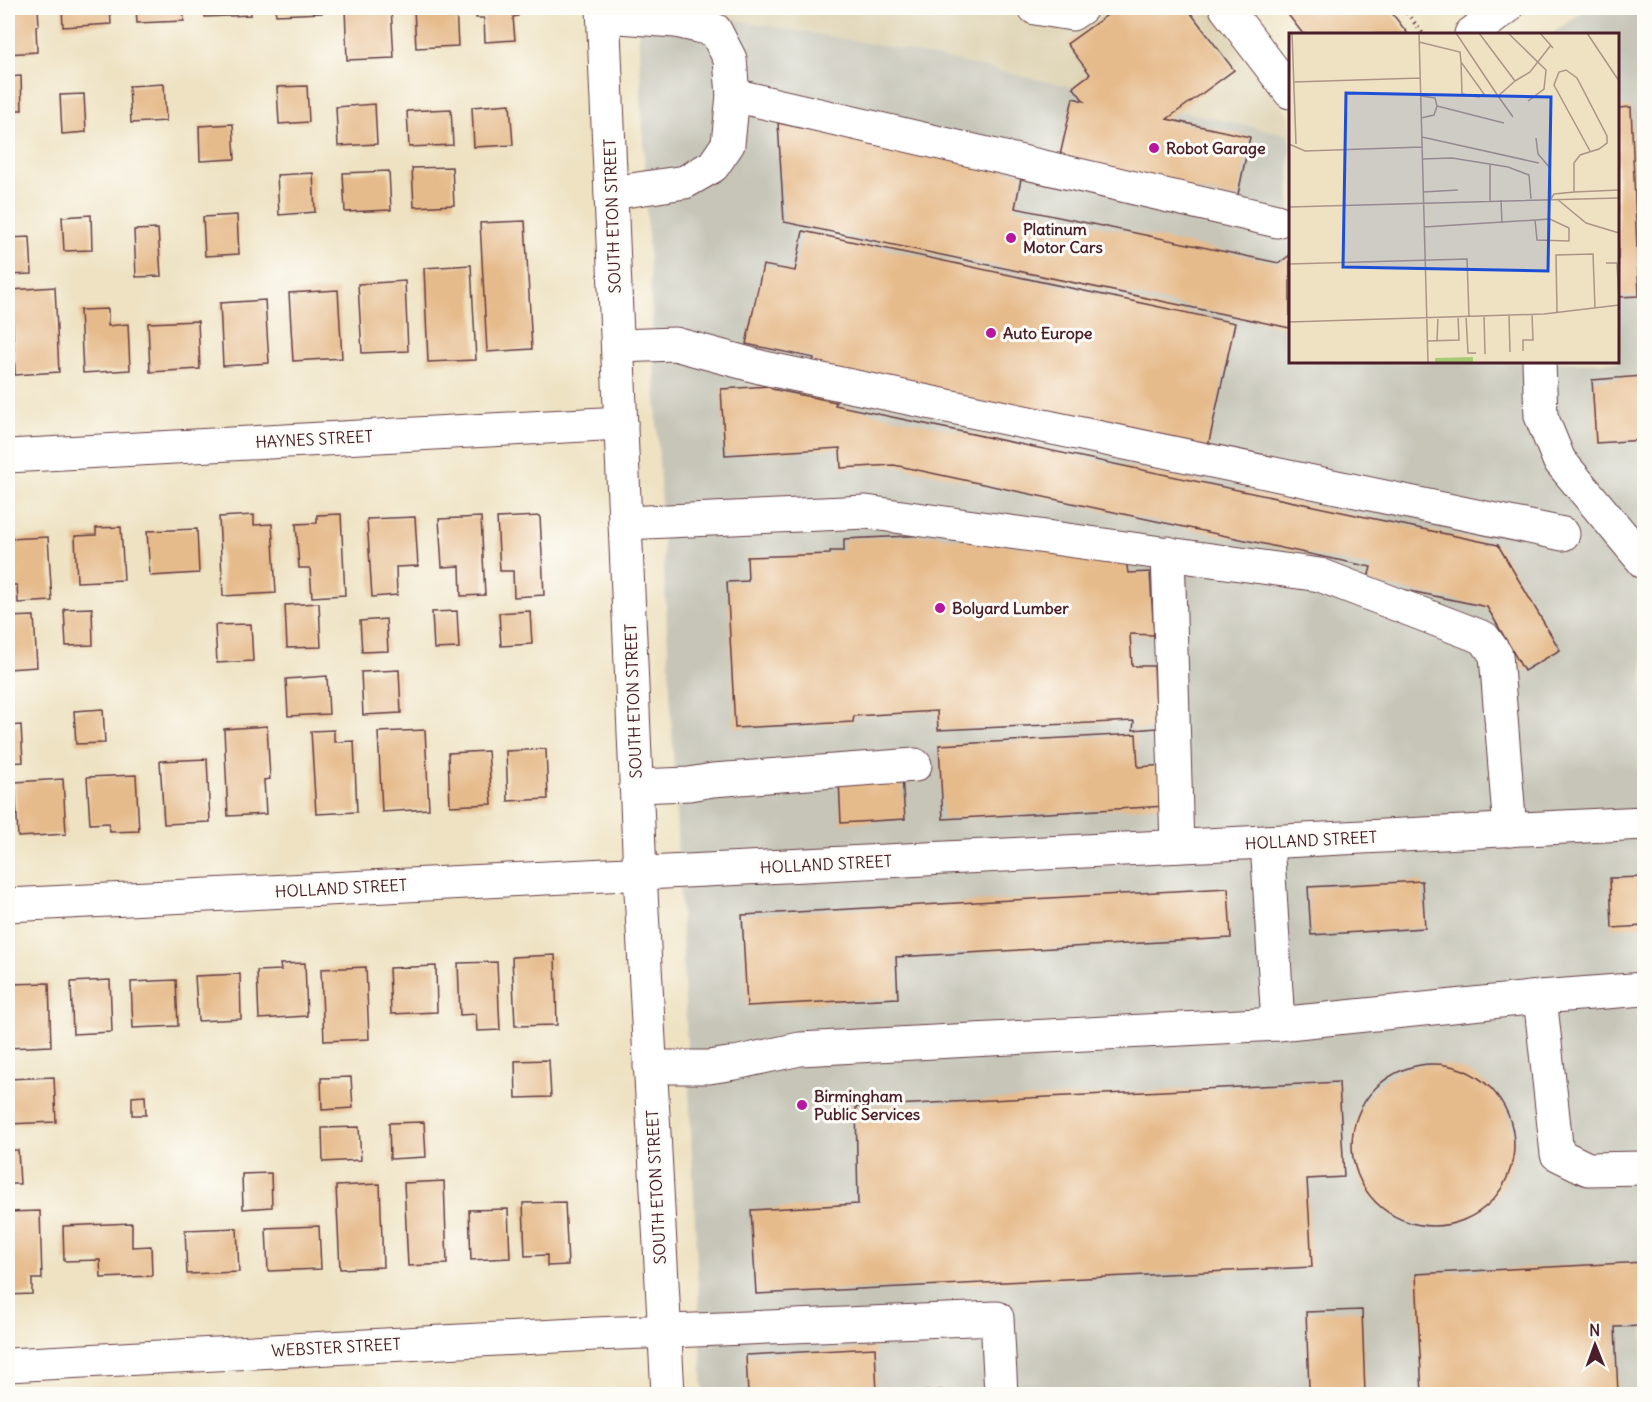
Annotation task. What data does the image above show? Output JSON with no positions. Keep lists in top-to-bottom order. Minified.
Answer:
{"streets":{"street":["SOUTH ETON STREET","HAYNES STREET","HOLLAND STREET","WEBSTER STREET"]},"crossings":[["SOUTH ETON STREET","HAYNES STREET"],["SOUTH ETON STREET","HOLLAND STREET"],["SOUTH ETON STREET","WEBSTER STREET"]],"places":["Robot Garage","Platinum Motor Cars","Auto Europe","Bolyard Lumber","Birmingham Public Services"],"north":"top"}
